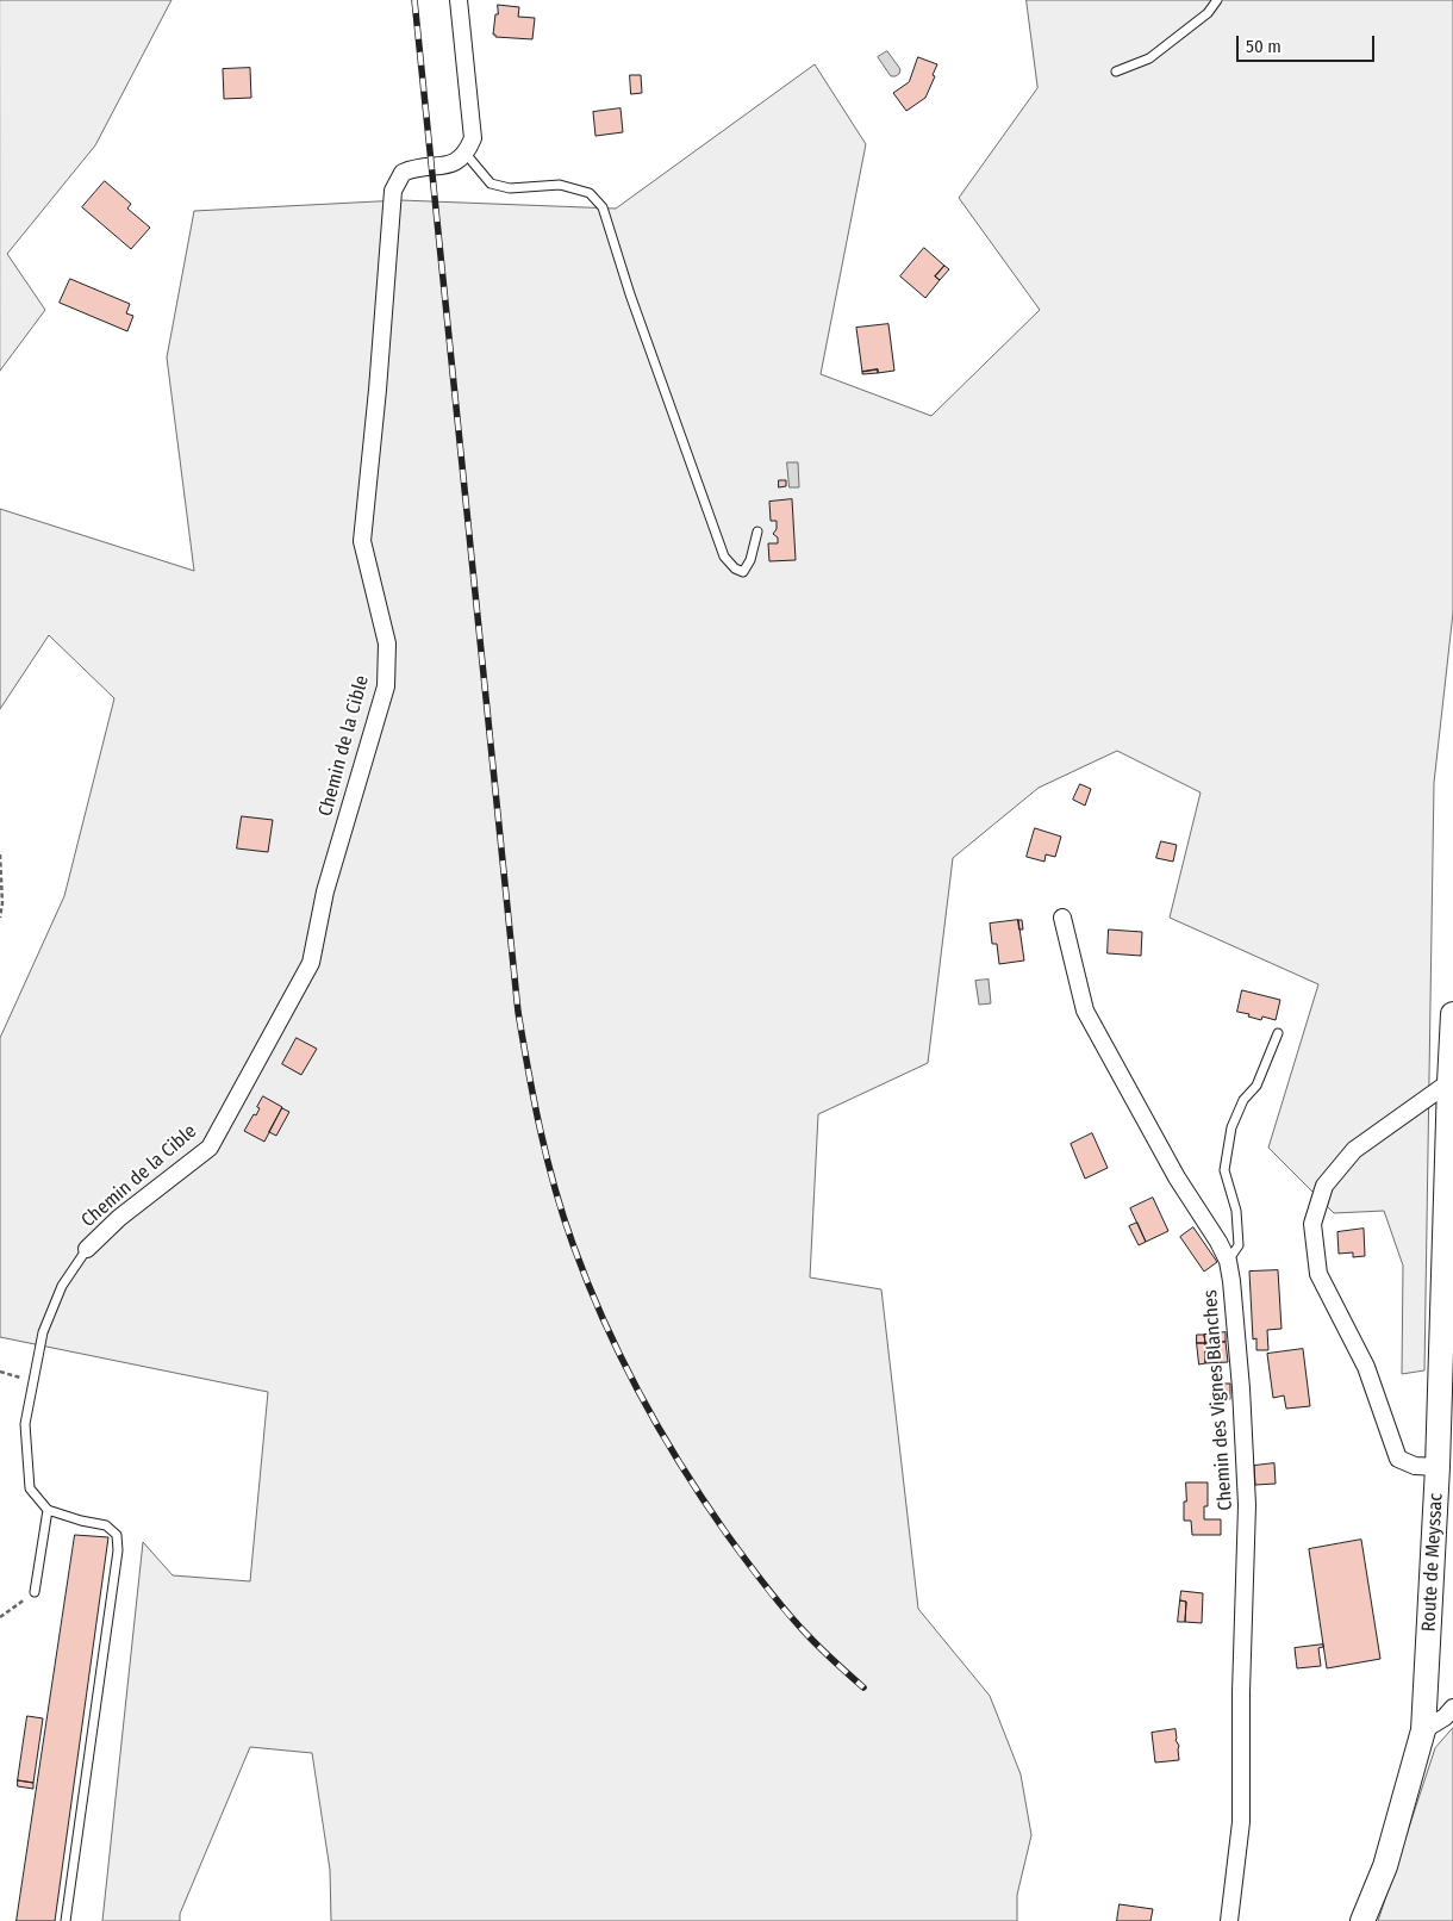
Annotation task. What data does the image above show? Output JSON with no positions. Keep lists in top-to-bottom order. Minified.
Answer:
{"streets":{"main road":["Route de Meyssac"],"street":["Chemin de la Cible","Chemin des Vignes Blanches"]},"scale_bar":"50 m"}
